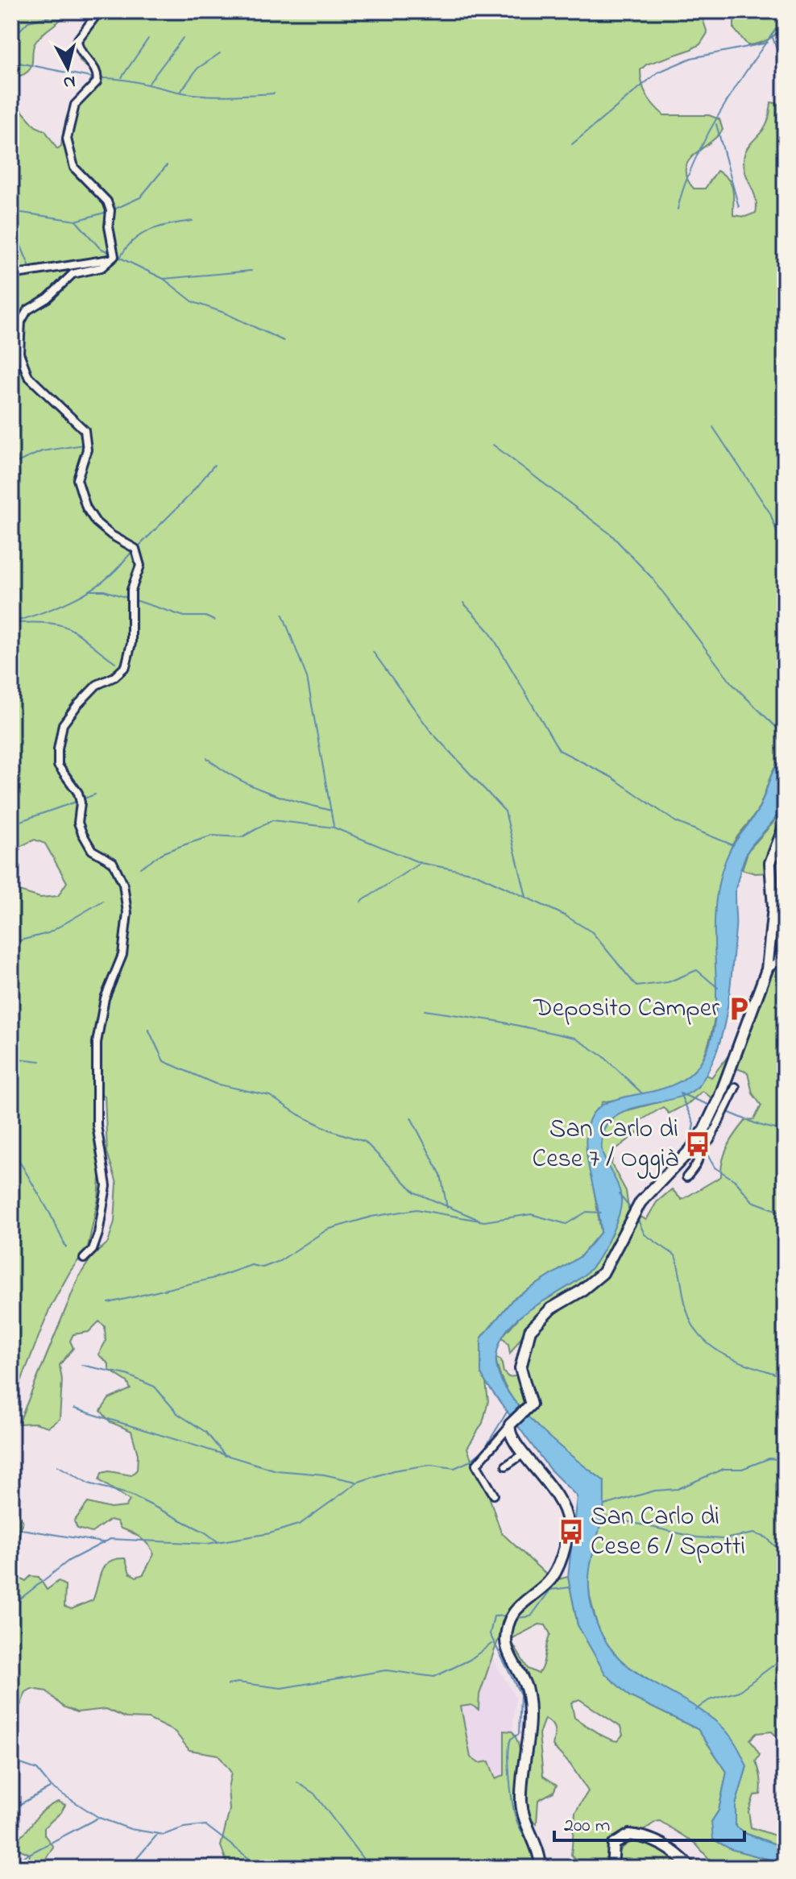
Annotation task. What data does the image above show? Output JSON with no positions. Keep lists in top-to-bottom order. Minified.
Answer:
{"places":{"parking":["Deposito Camper"],"bus stop":["San Carlo di Cese 7 / Oggià","San Carlo di Cese 6 / Spotti"]},"scale_bar":"200 m","north":"bottom"}
